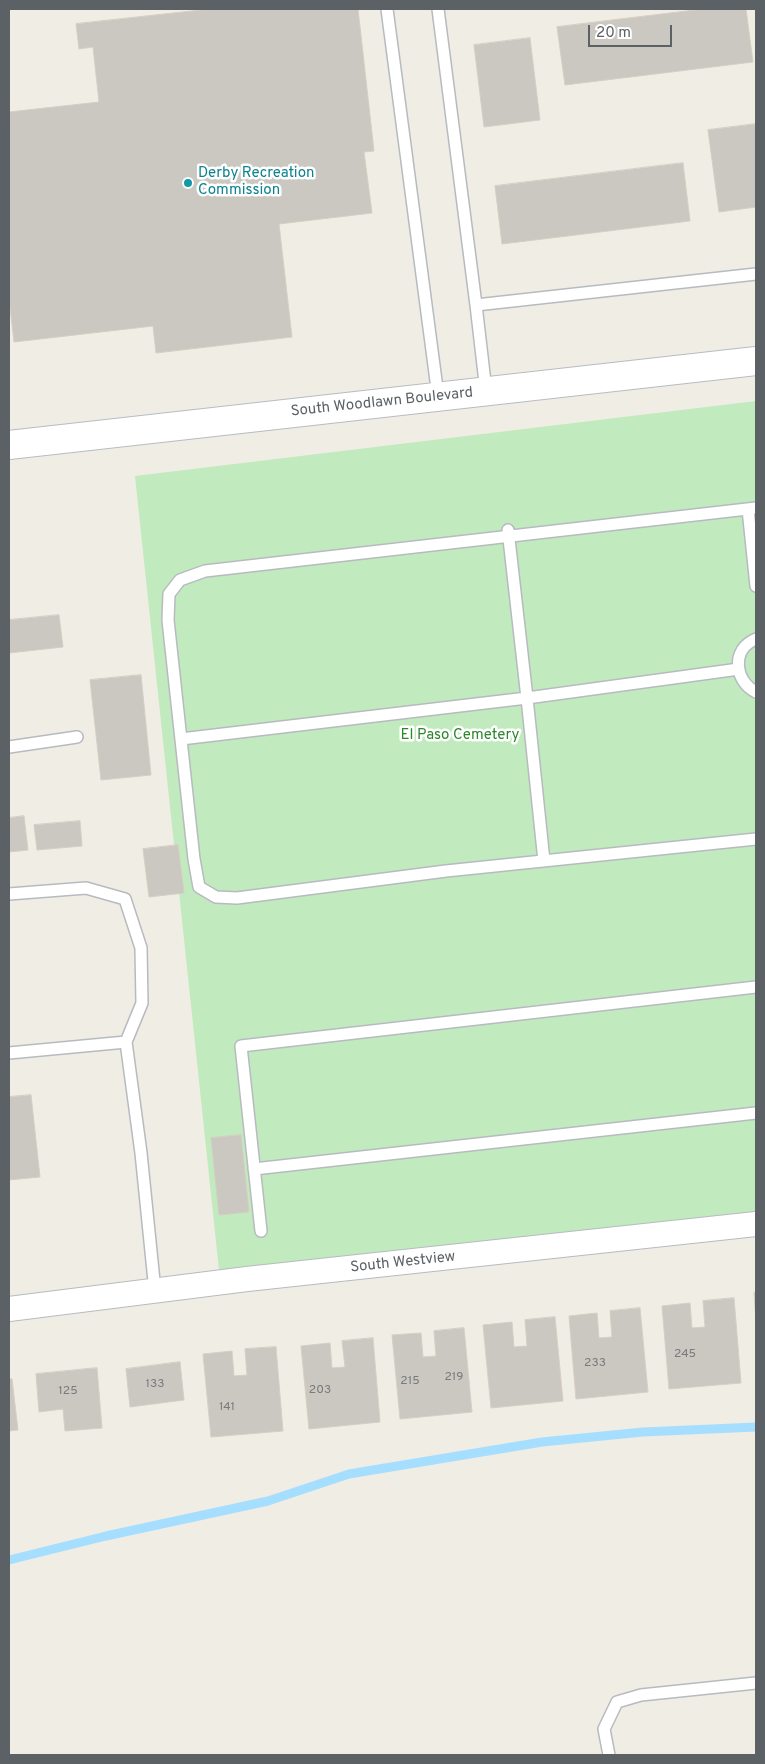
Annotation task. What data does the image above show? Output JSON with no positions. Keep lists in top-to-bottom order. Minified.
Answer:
{"streets":{"street":["South Woodlawn Boulevard","South Westview"]},"parks":["El Paso Cemetery"],"places":["Derby Recreation Commission"],"house_numbers":["245","233","219","215","133","203","125","141"],"scale_bar":"20 m"}
